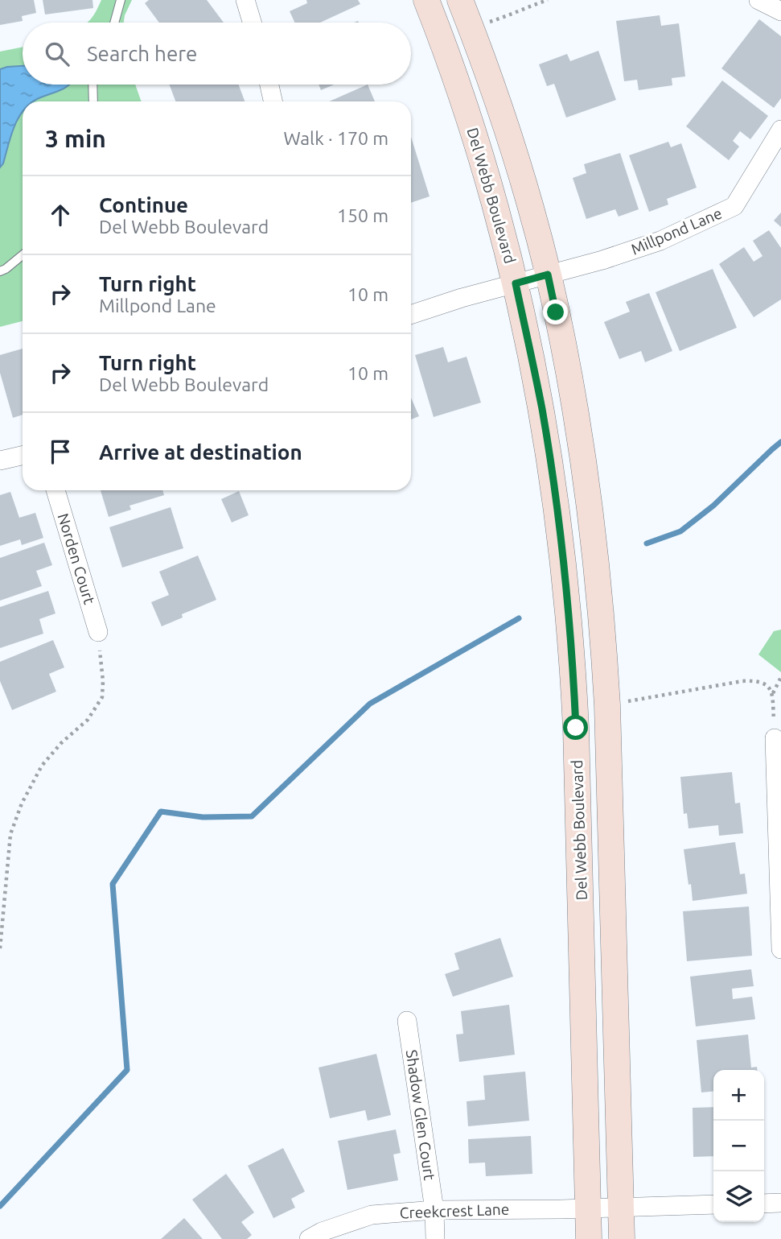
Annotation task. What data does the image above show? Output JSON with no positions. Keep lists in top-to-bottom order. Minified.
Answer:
{"streets":{"street":["Del Webb Boulevard","Millpond Lane","Norden Court","Shadow Glen Court","Creekcrest Lane"]},"crossings":[["Del Webb Boulevard","Millpond Lane"],["Del Webb Boulevard","Creekcrest Lane"],["Shadow Glen Court","Creekcrest Lane"]],"page":{"search":"Search here","heading":["3 min","Walk · 170 m"],"list":[["Continue","Del Webb Boulevard","150 m"],["Turn right","Millpond Lane","10 m"],["Turn right","Del Webb Boulevard","10 m"],"Arrive at destination"],"map_buttons":["+","−"]}}
